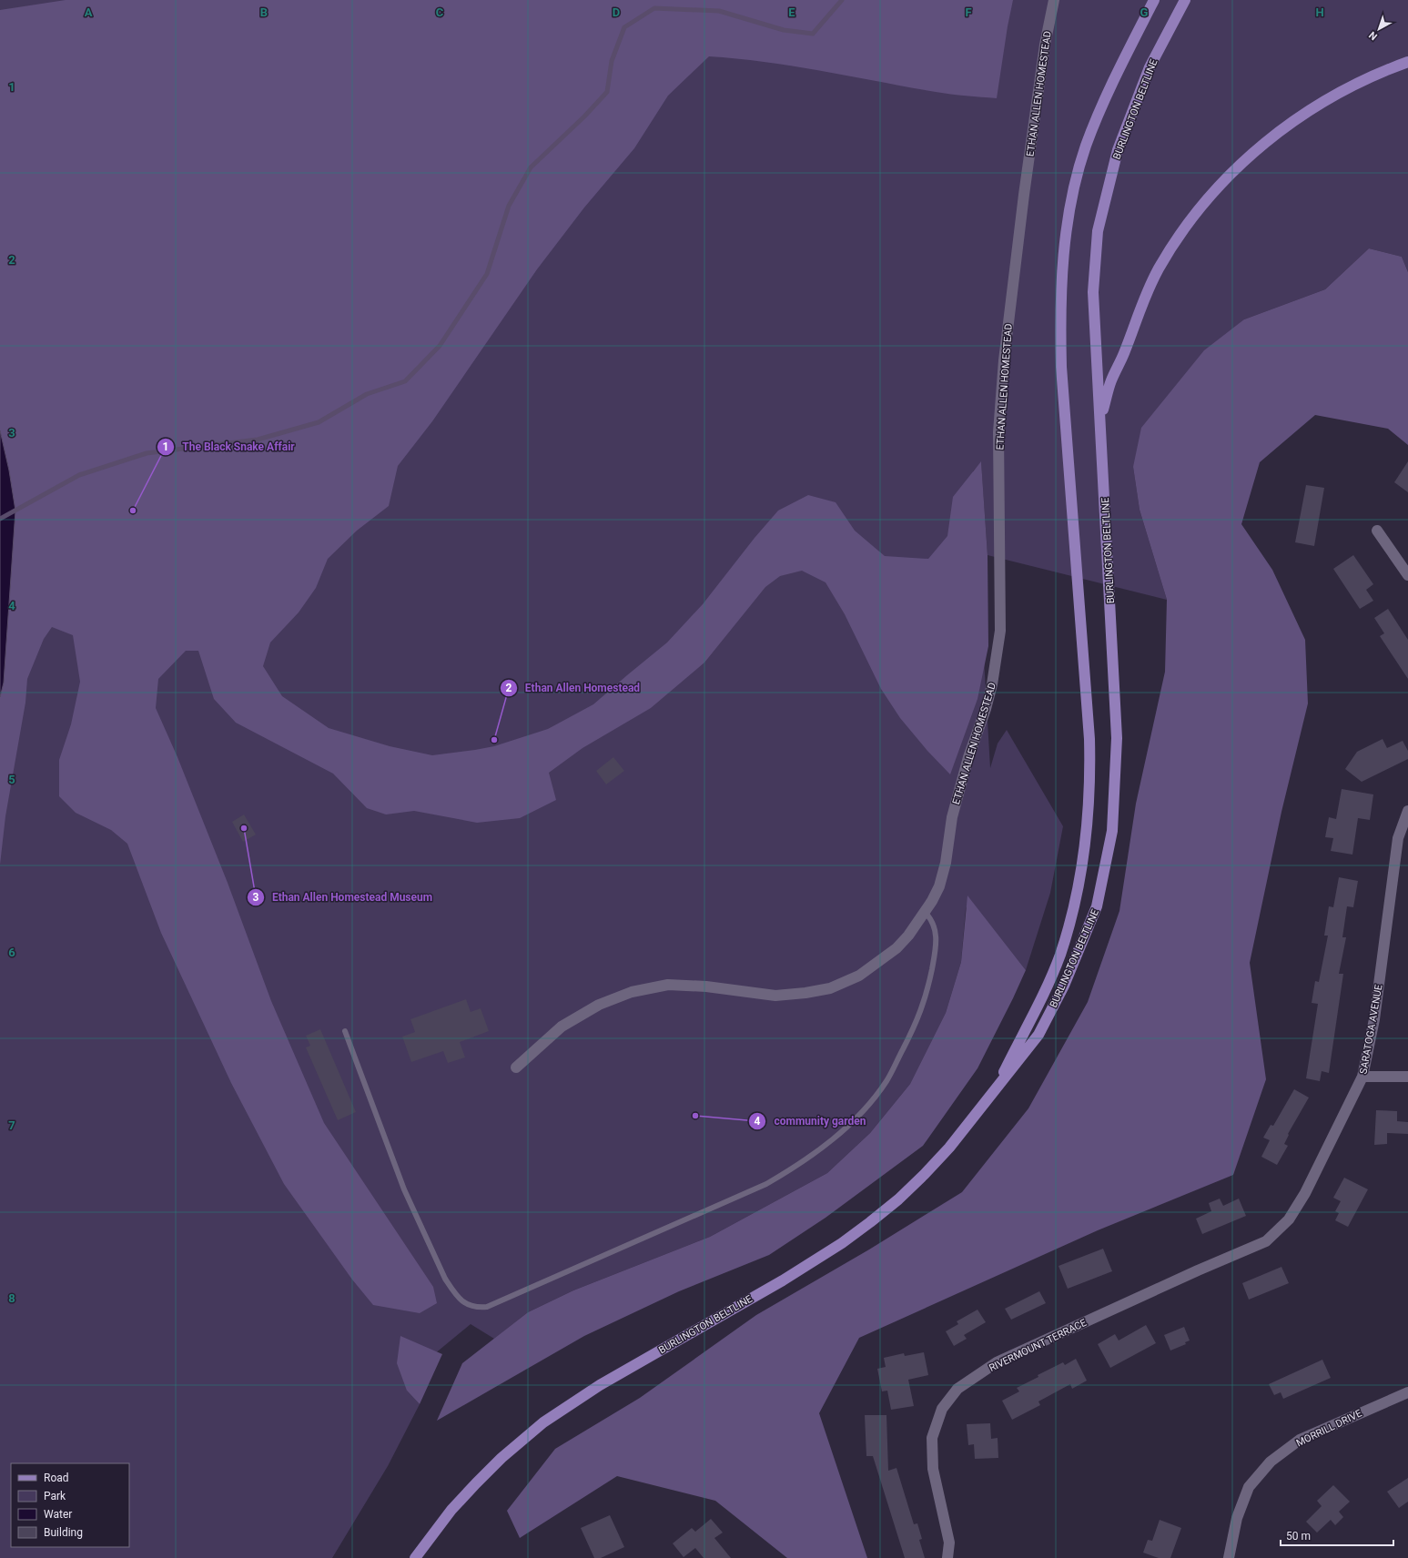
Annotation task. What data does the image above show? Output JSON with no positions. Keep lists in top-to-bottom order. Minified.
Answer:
{"streets":{"main road":["BURLINGTON BELTLINE"],"street":["ETHAN ALLEN HOMESTEAD","SARATOGA AVENUE","RIVERMOUNT TERRACE","MORRILL DRIVE"]},"crossings":[["SARATOGA AVENUE","RIVERMOUNT TERRACE"]],"places":["The Black Snake Affair","Ethan Allen Homestead","Ethan Allen Homestead Museum","community garden"],"legend":["Road","Park","Water","Building"],"scale_bar":"50 m","north":"bottom left","grid":{"columns":["A","B","C","D","E","F","G","H"],"rows":["1","2","3","4","5","6","7","8"]}}
